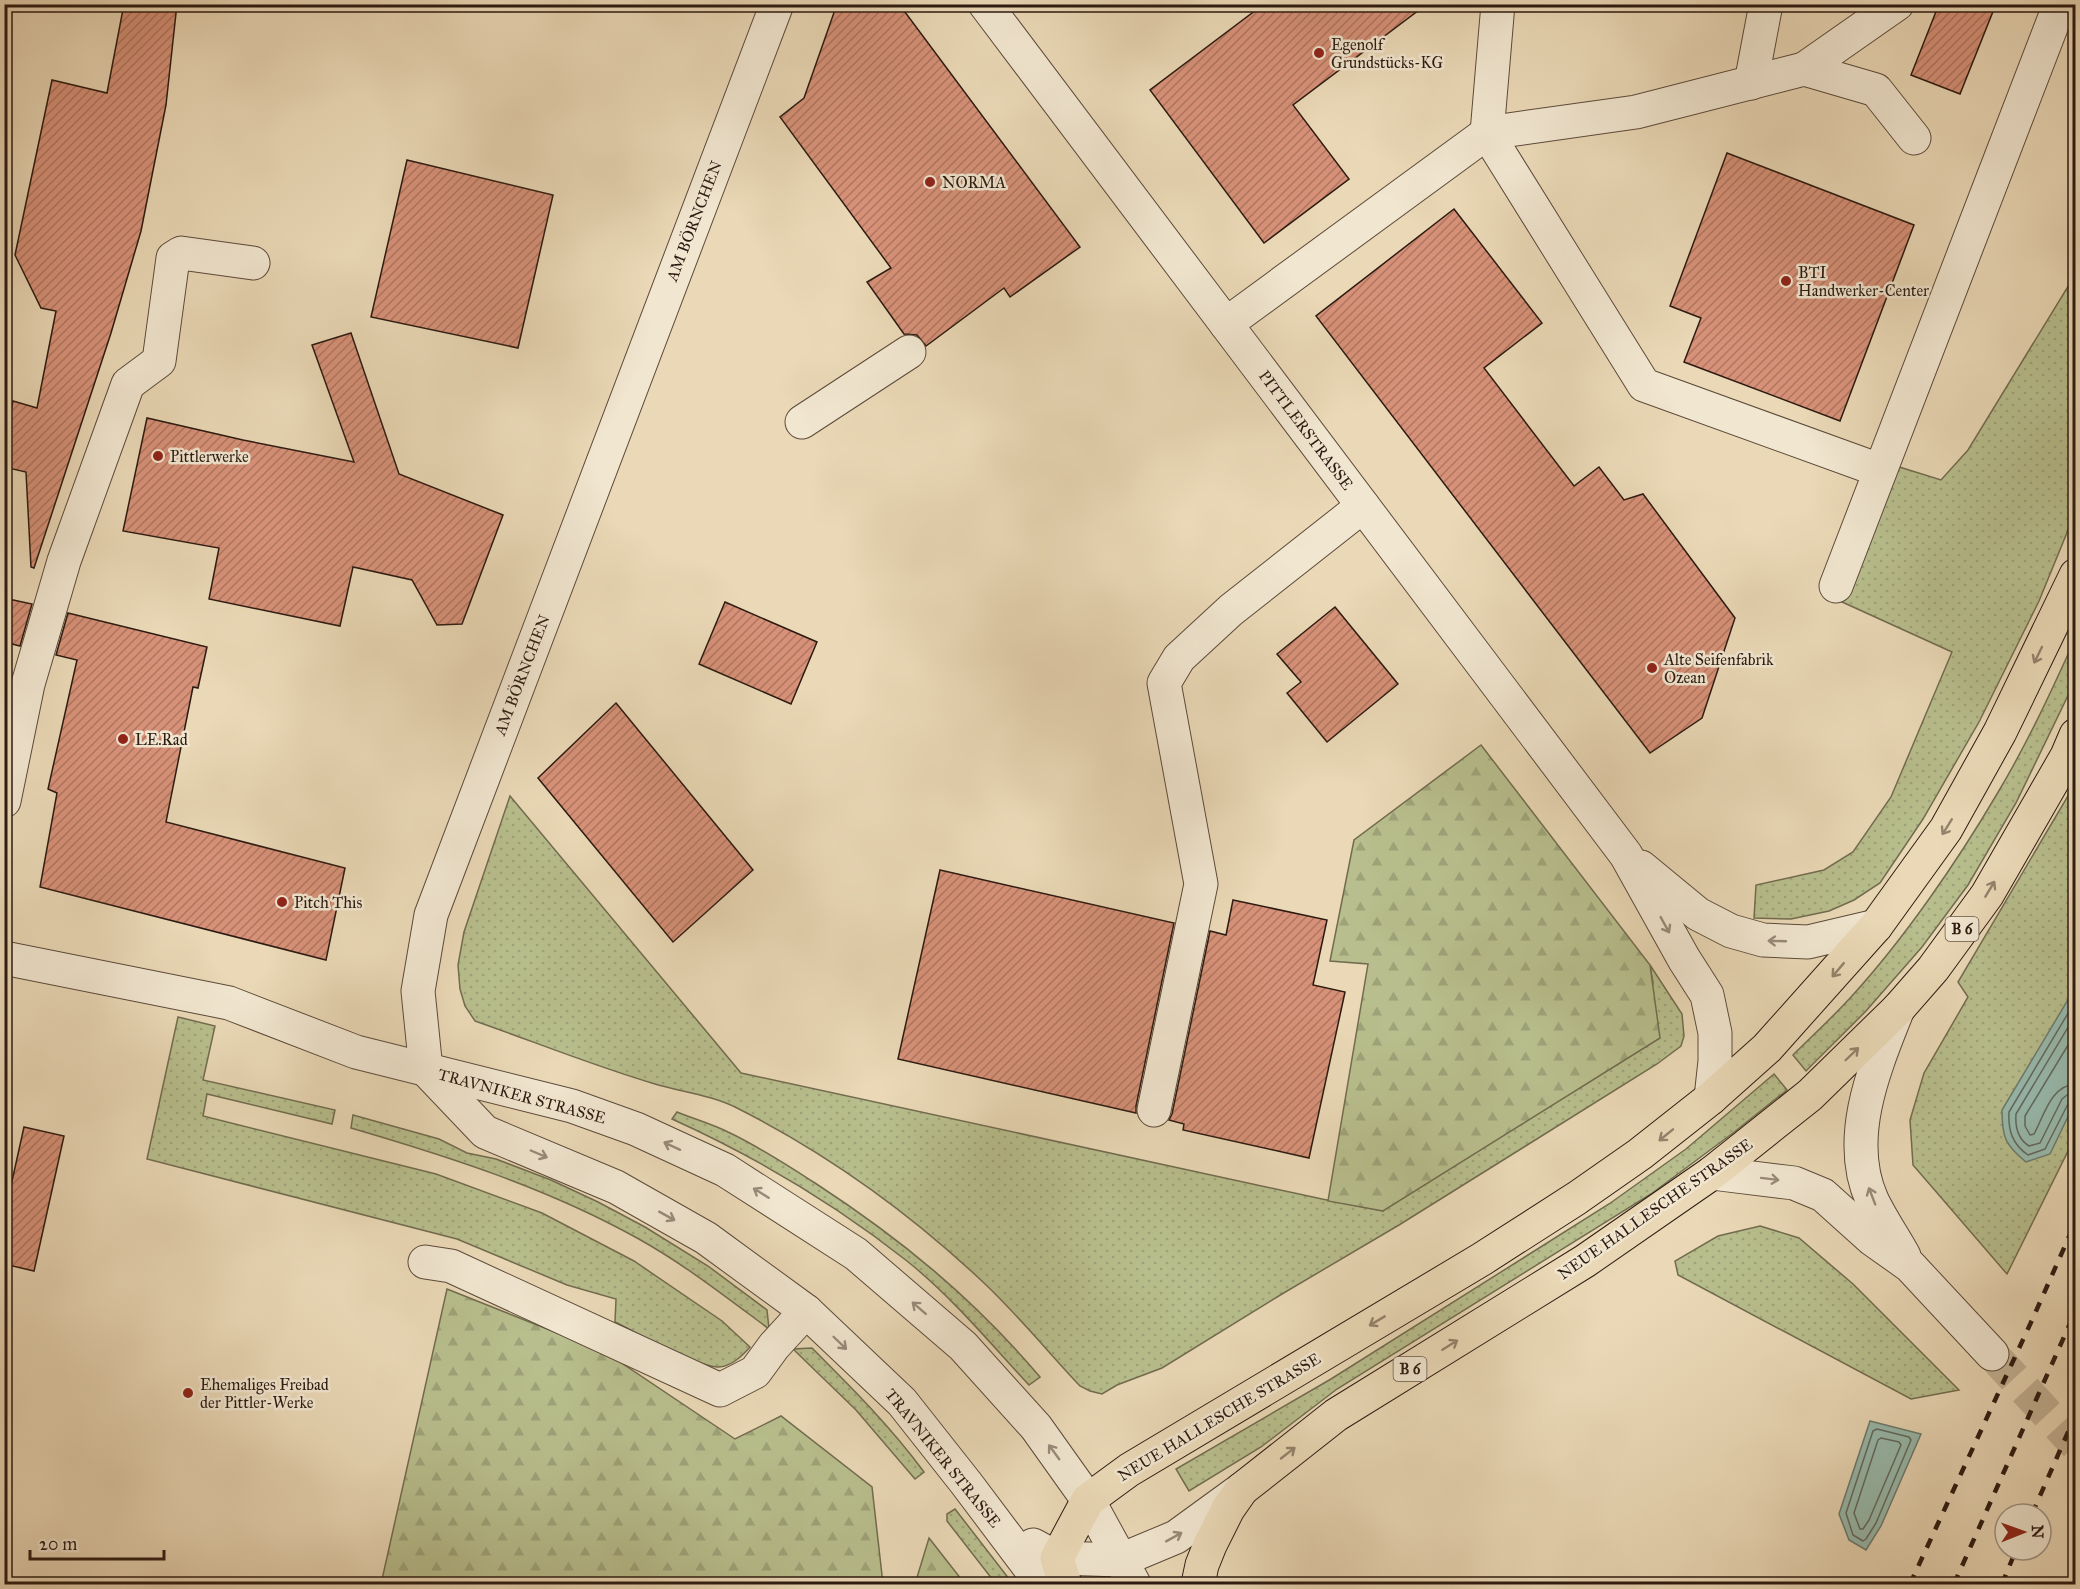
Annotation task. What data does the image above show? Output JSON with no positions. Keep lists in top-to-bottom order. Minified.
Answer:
{"streets":{"main road":["B 6","NEUE HALLESCHE STRASSE"],"street":["AM BÖRNCHEN","PITTLERSTRASSE","TRAVNIKER STRASSE"]},"crossings":[["AM BÖRNCHEN","TRAVNIKER STRASSE"],["PITTLERSTRASSE","NEUE HALLESCHE STRASSE"],["B 6","NEUE HALLESCHE STRASSE"],["TRAVNIKER STRASSE","NEUE HALLESCHE STRASSE"]],"places":["Egenolf Grundstücks-KG","NORMA","BTI Handwerker-Center","Pittlerwerke","Alte Seifenfabrik Ozean","LE.Rad","Pitch This","Ehemaliges Freibad der Pittler-Werke"],"scale_bar":"20 m","north":"right"}
